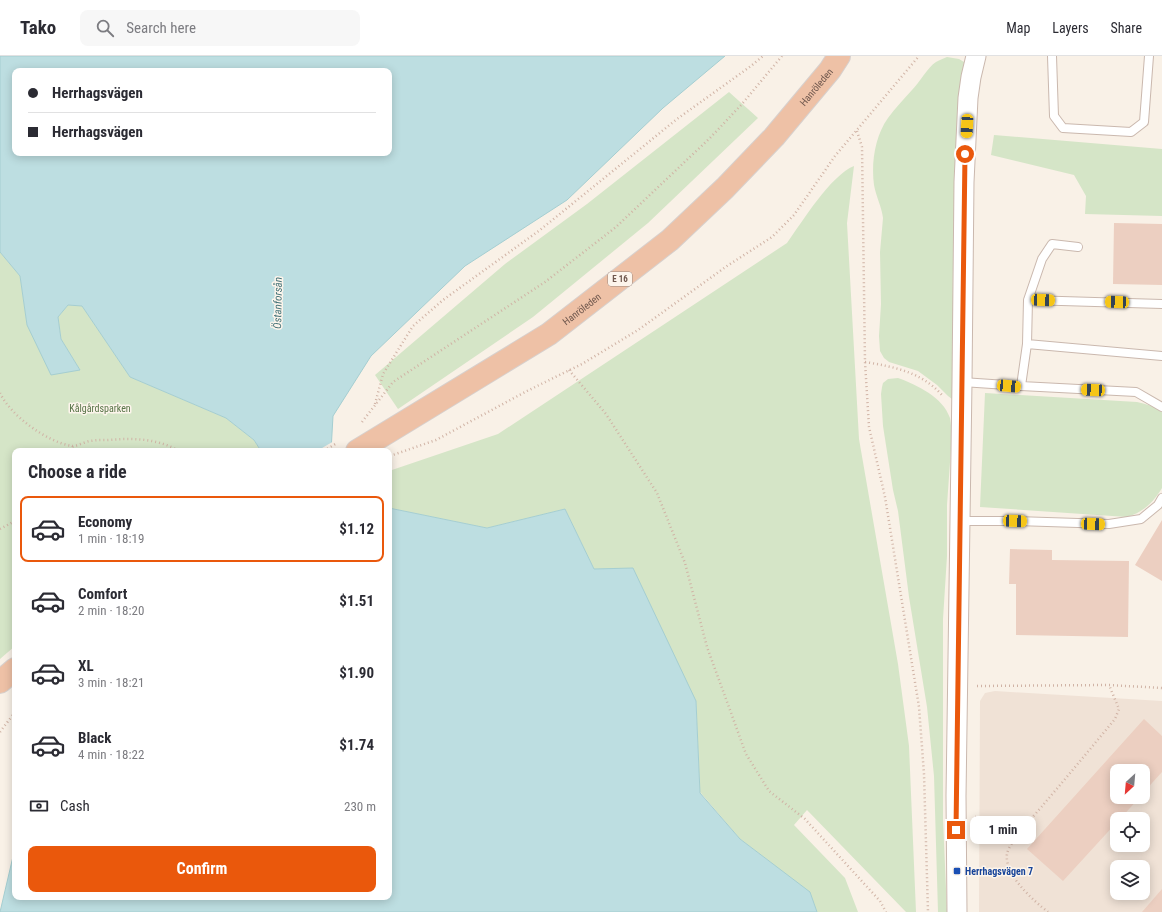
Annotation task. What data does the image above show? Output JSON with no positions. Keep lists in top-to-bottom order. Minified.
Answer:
{"streets":{"highway":["Hanröleden","E 16"]},"water":["Östanforsån"],"parks":["Kålgårdsparken"],"places":{"transit":["Herrhagsvägen 7"]},"north":"bottom left","page":{"header":"Tako","search":"Search here","nav":["Map","Layers","Share"],"banner":["Herrhagsvägen","Herrhagsvägen"],"heading":"Choose a ride","list":[{"name":"Economy","note":"1 min · 18:19","value":"$1.12"},{"name":"Comfort","note":"2 min · 18:20","value":"$1.51"},{"name":"XL","note":"3 min · 18:21","value":"$1.90"},{"name":"Black","note":"4 min · 18:22","value":"$1.74"}],"pay":["Cash","230 m"],"bubble":"1 min","buttons":"Confirm"}}
